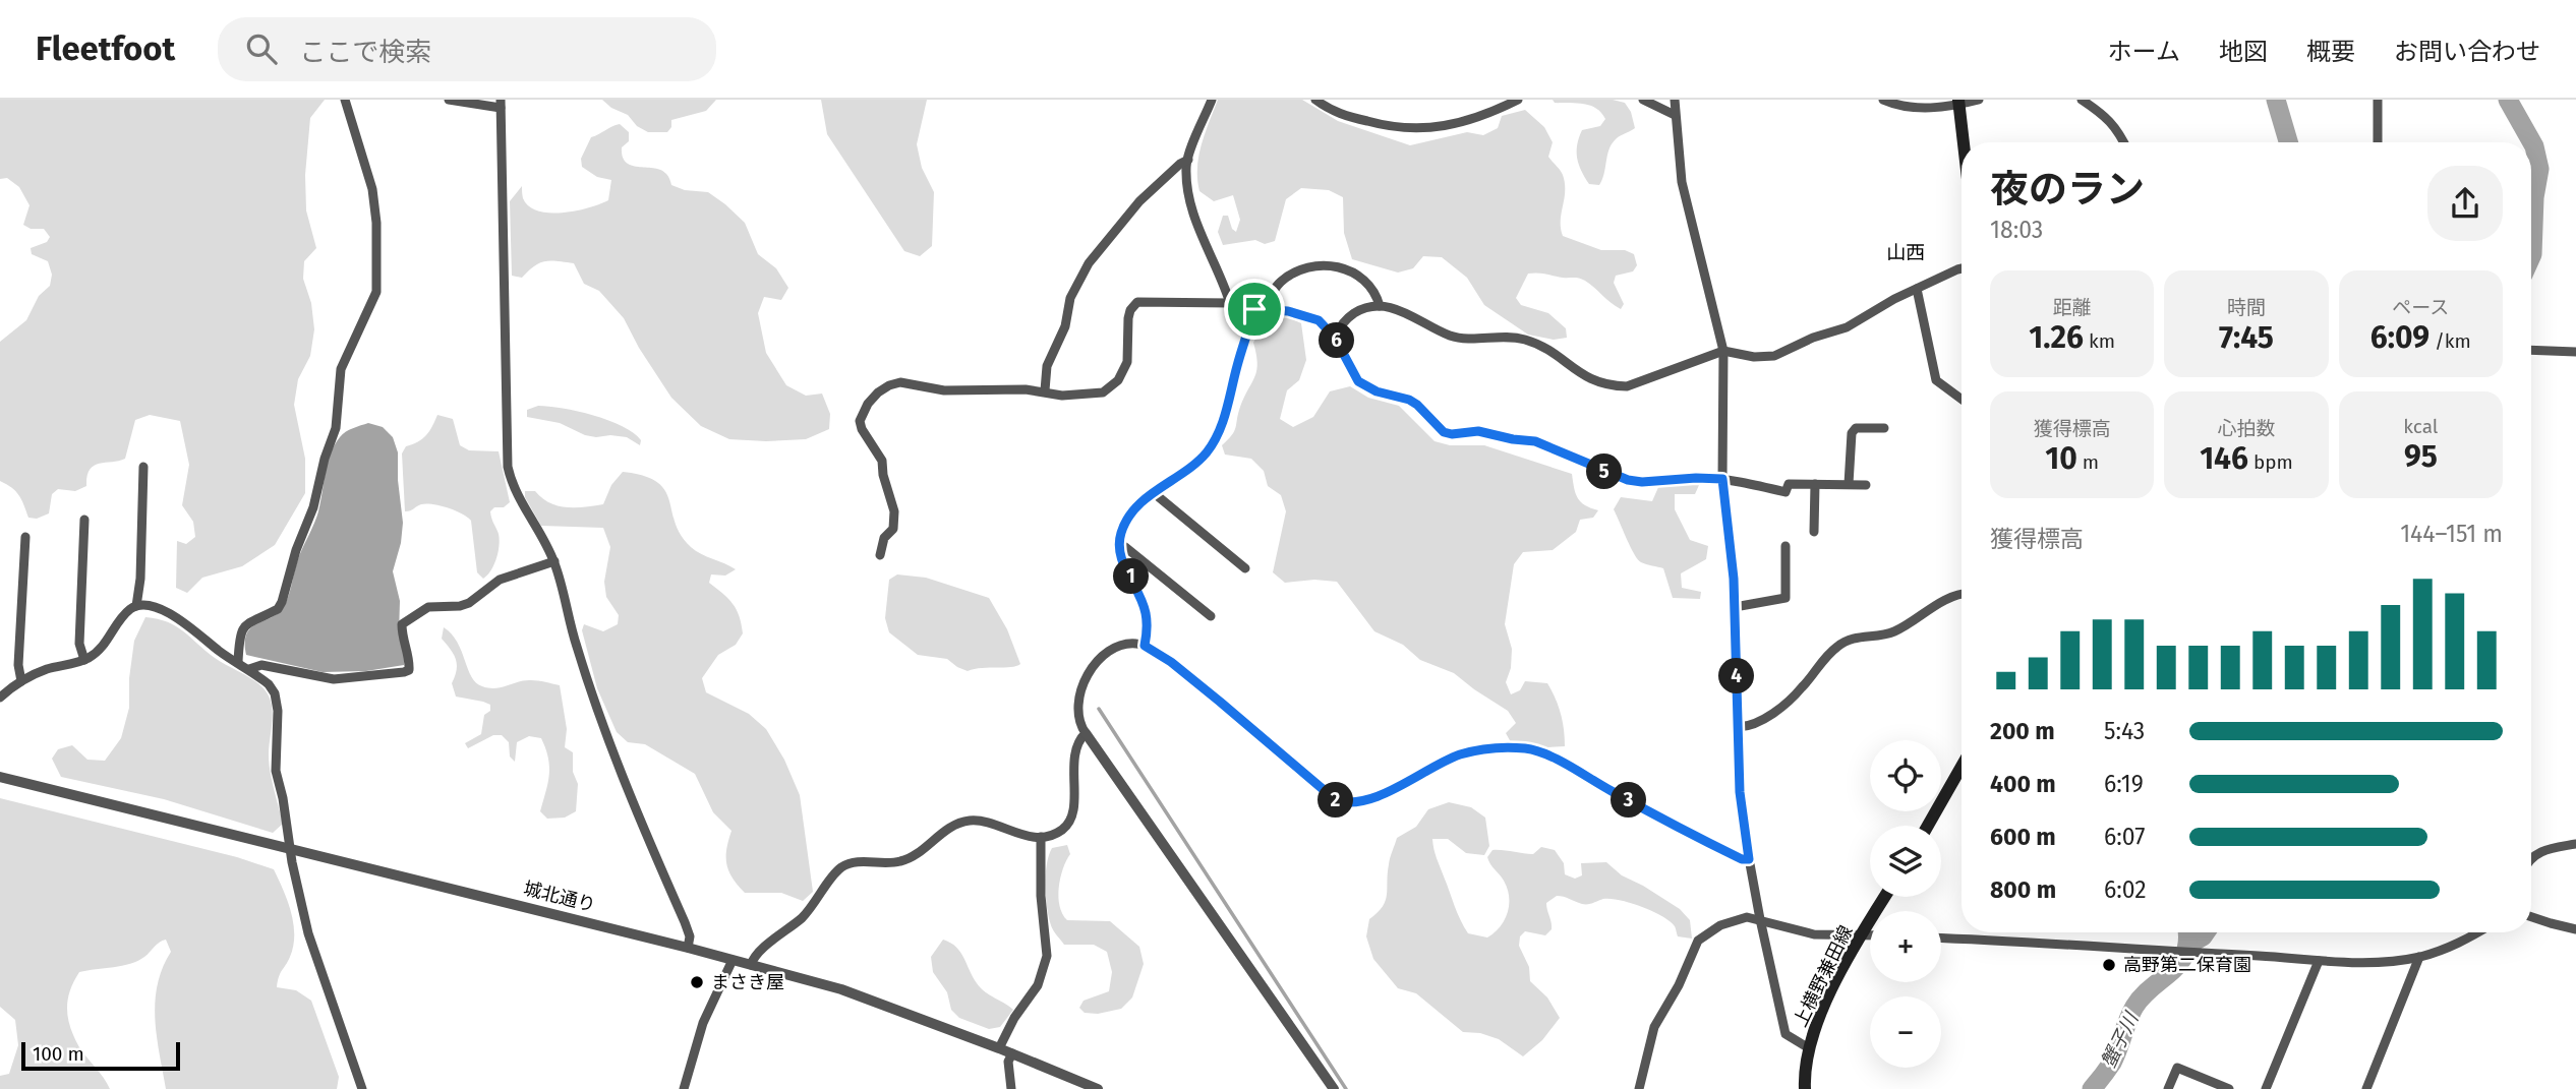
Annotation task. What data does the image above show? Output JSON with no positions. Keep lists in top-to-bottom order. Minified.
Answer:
{"streets":{"main road":["上横野兼田線"],"street":["城北通り"]},"districts":["山西"],"water":["蟹子川"],"places":["高野第二保育園","まさき屋"],"scale_bar":"100 m","page":{"header":"Fleetfoot","search":"ここで検索","nav":["ホーム","地図","概要","お問い合わせ"],"heading":["夜のラン","18:03"],"stats":[["距離","1.26 km"],["時間","7:45"],["ペース","6:09 /km"],["獲得標高","10 m"],["心拍数","146 bpm"],["kcal","95"]],"pins":["6","5","1","4","2","3"],"chart":["獲得標高","144–151 m"],"list":[{"name":"200 m","note":"5:43"},{"name":"400 m","note":"6:19"},{"name":"600 m","note":"6:07"},{"name":"800 m","note":"6:02"}],"map_buttons":["+","−"],"scale":"100 m"}}
